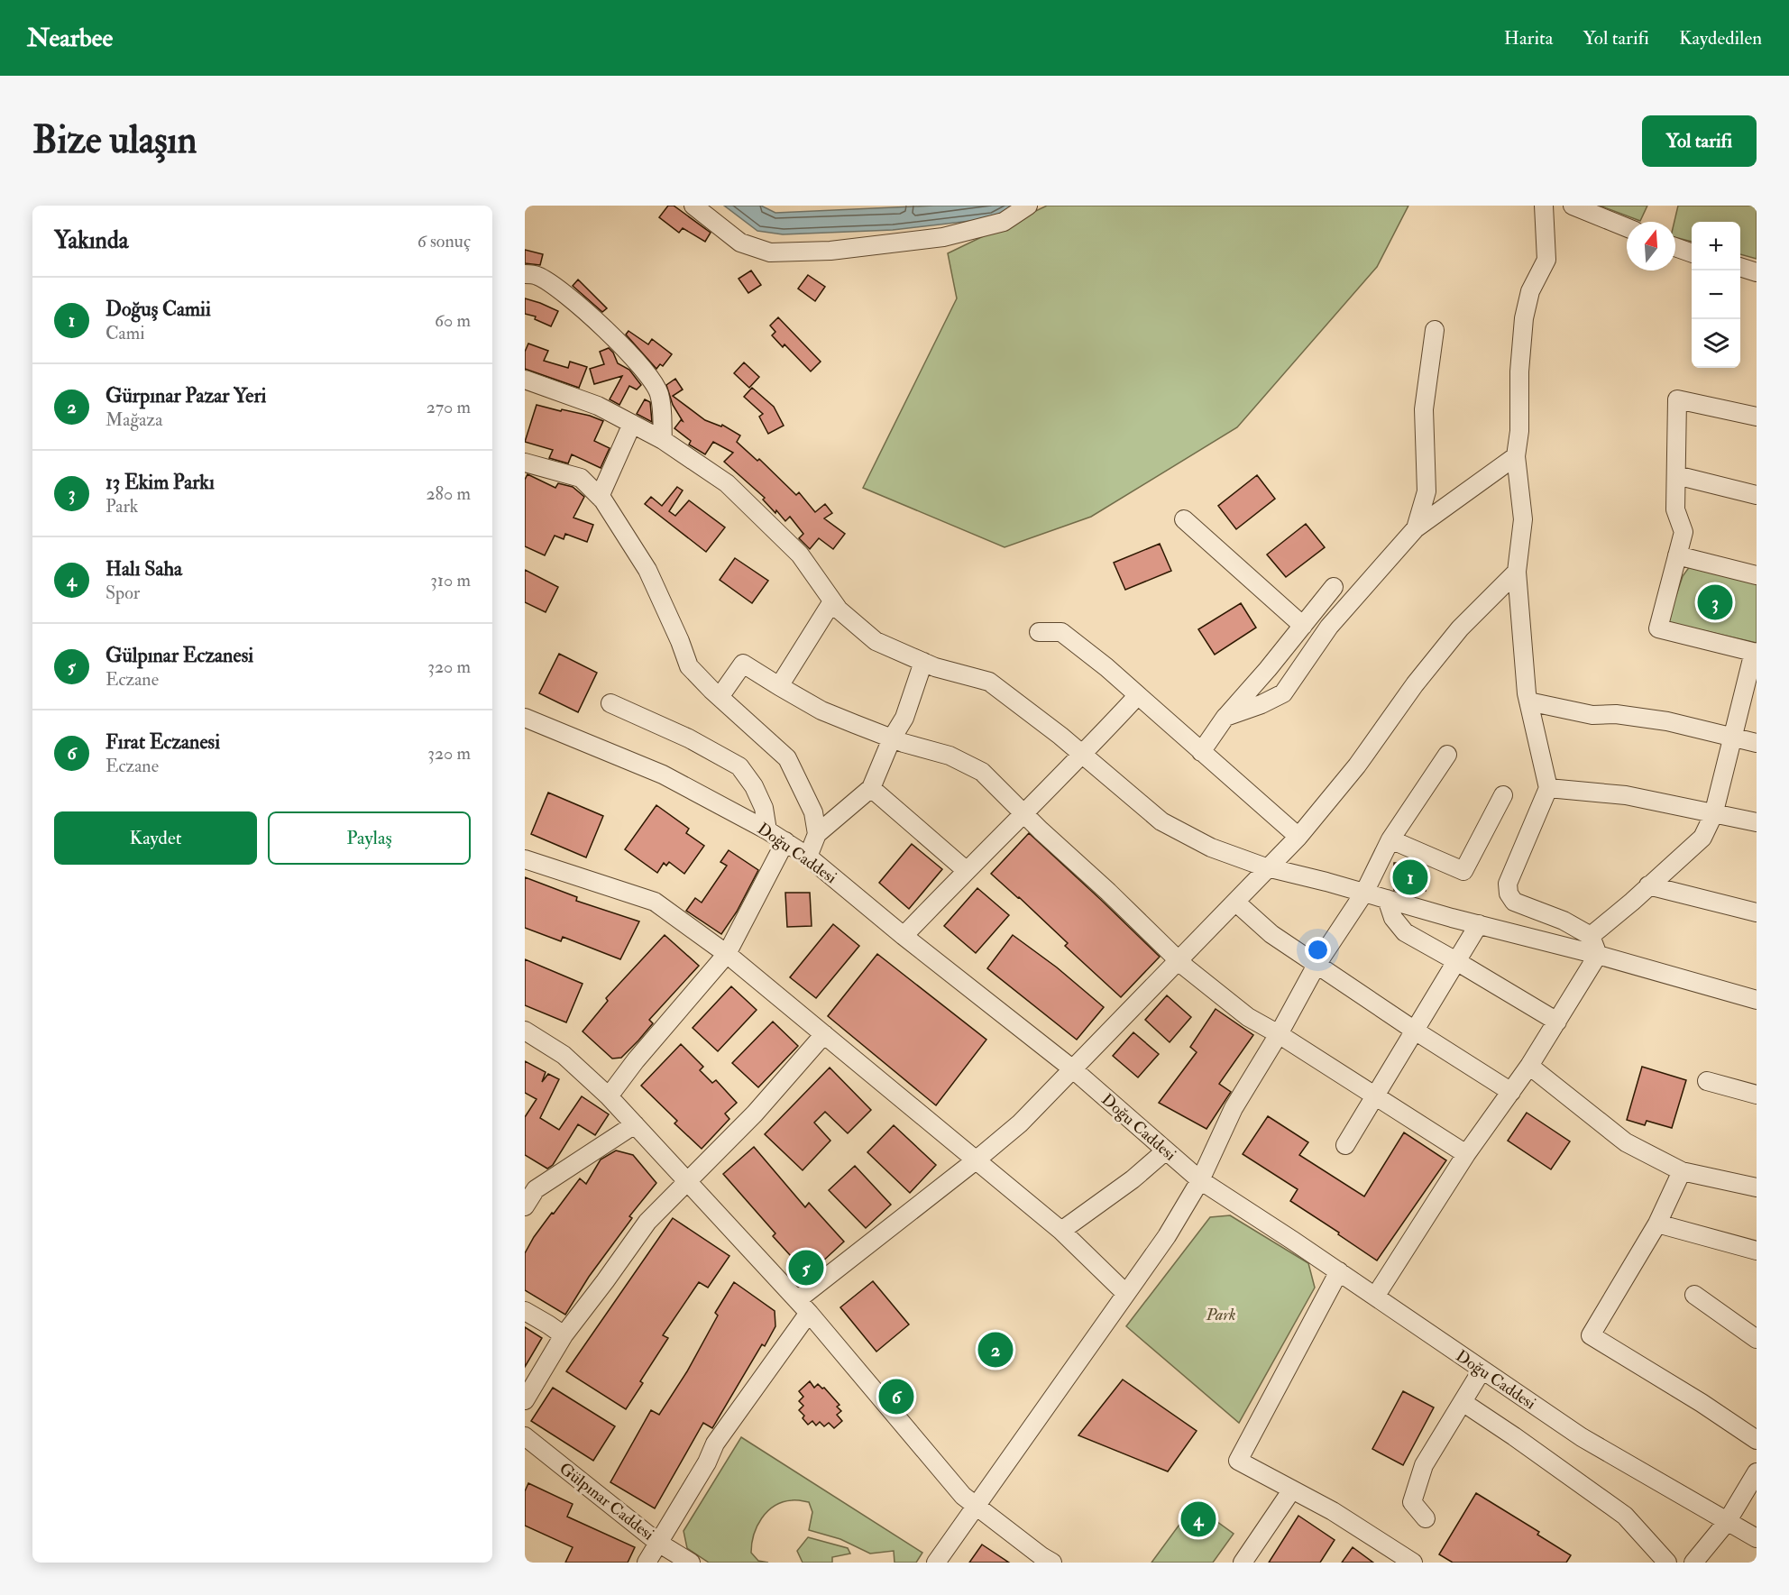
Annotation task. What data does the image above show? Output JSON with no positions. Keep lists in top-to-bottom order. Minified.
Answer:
{"streets":{"street":["Doğu Caddesi","Gülpınar Caddesi"]},"parks":["Park"],"north":"top","page":{"header":"Nearbee","nav":["Harita","Yol tarifi","Kaydedilen"],"buttons":["Yol tarifi",["Kaydet","Paylaş"]],"title":"Bize ulaşın","heading":["Yakında","6 sonuç"],"map_buttons":["+","−"],"list":[{"mark":"1","name":"Doğuş Camii","note":"Cami","value":"60 m"},{"mark":"2","name":"Gürpınar Pazar Yeri","note":"Mağaza","value":"270 m"},{"mark":"3","name":"13 Ekim Parkı","note":"Park","value":"280 m"},{"mark":"4","name":"Halı Saha","note":"Spor","value":"310 m"},{"mark":"5","name":"Gülpınar Eczanesi","note":"Eczane","value":"320 m"},{"mark":"6","name":"Fırat Eczanesi","note":"Eczane","value":"320 m"}],"pins":["3","1","5","2","6","4"]}}
